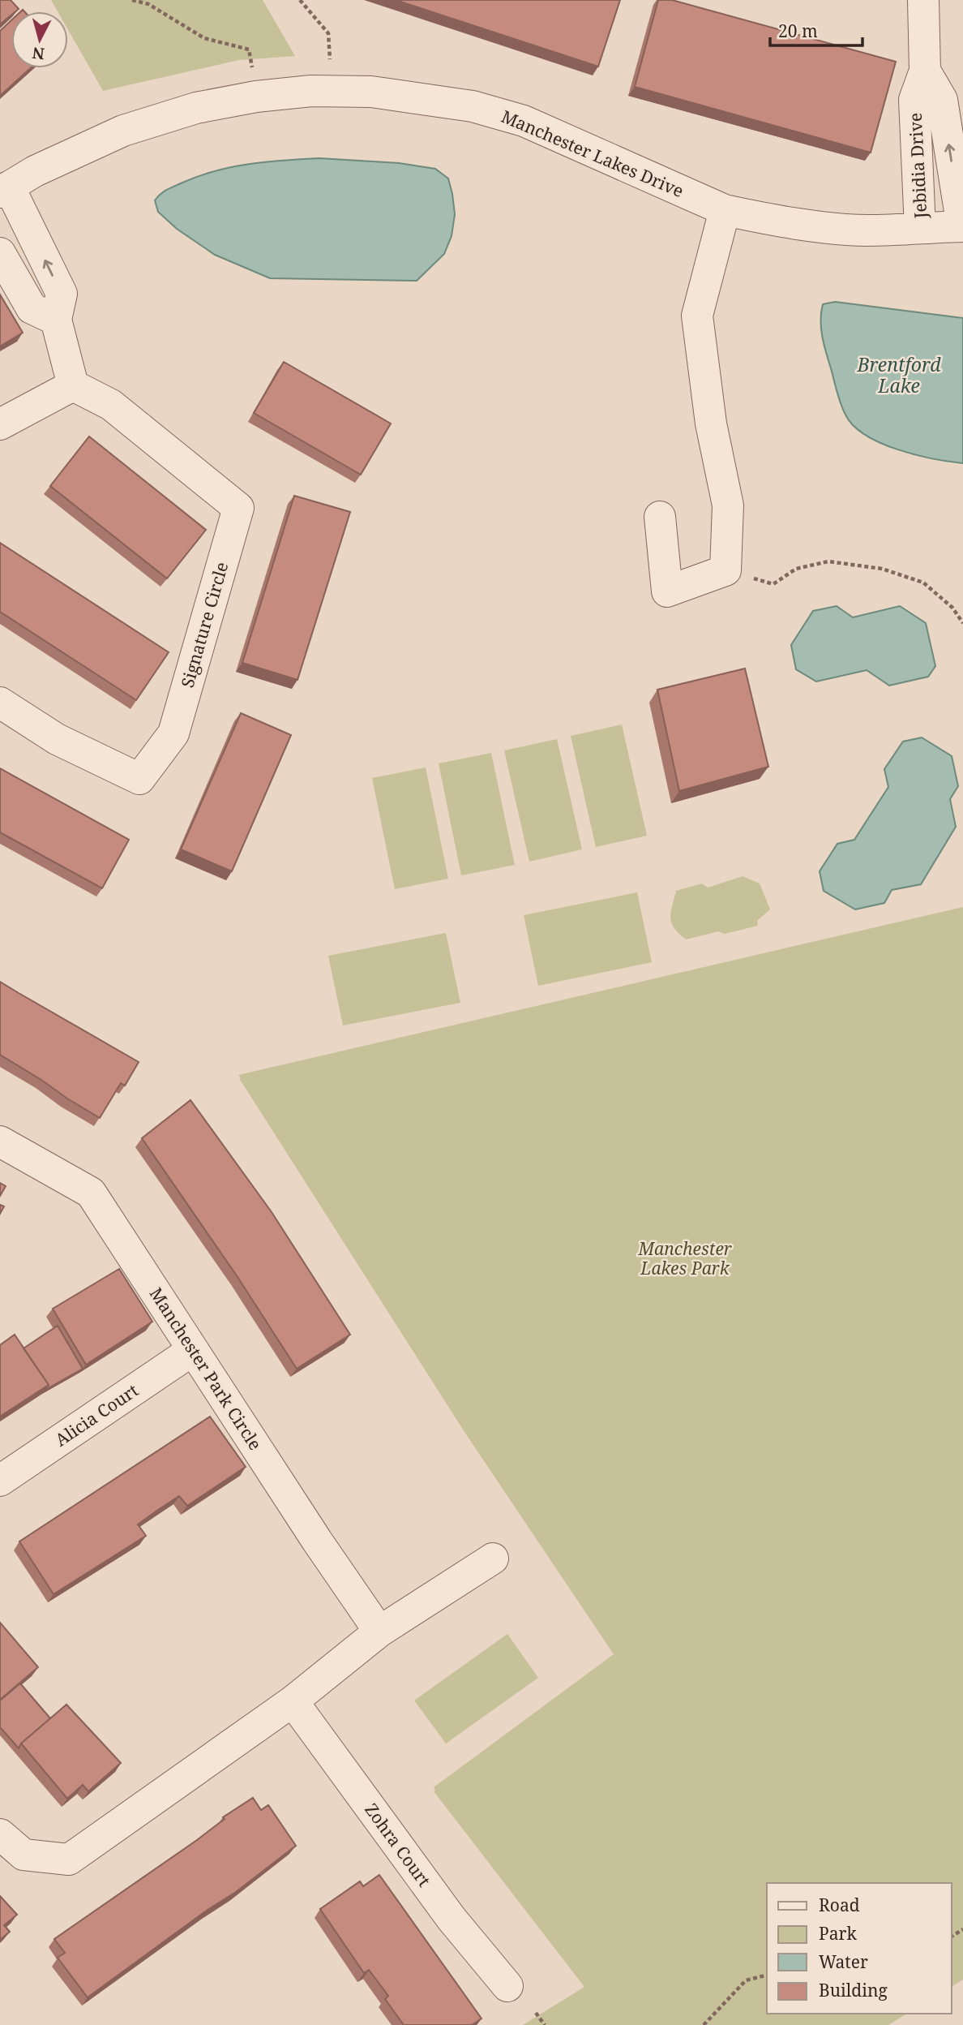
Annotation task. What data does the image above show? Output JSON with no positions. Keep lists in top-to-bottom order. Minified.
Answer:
{"streets":{"street":["Manchester Lakes Drive","Jebidia Drive","Signature Circle","Manchester Park Circle","Alicia Court","Zohra Court"]},"crossings":[["Manchester Lakes Drive","Jebidia Drive"],["Manchester Park Circle","Alicia Court"]],"water":["Brentford Lake"],"parks":["Manchester Lakes Park"],"legend":["Road","Park","Water","Building"],"scale_bar":"20 m","north":"bottom"}
